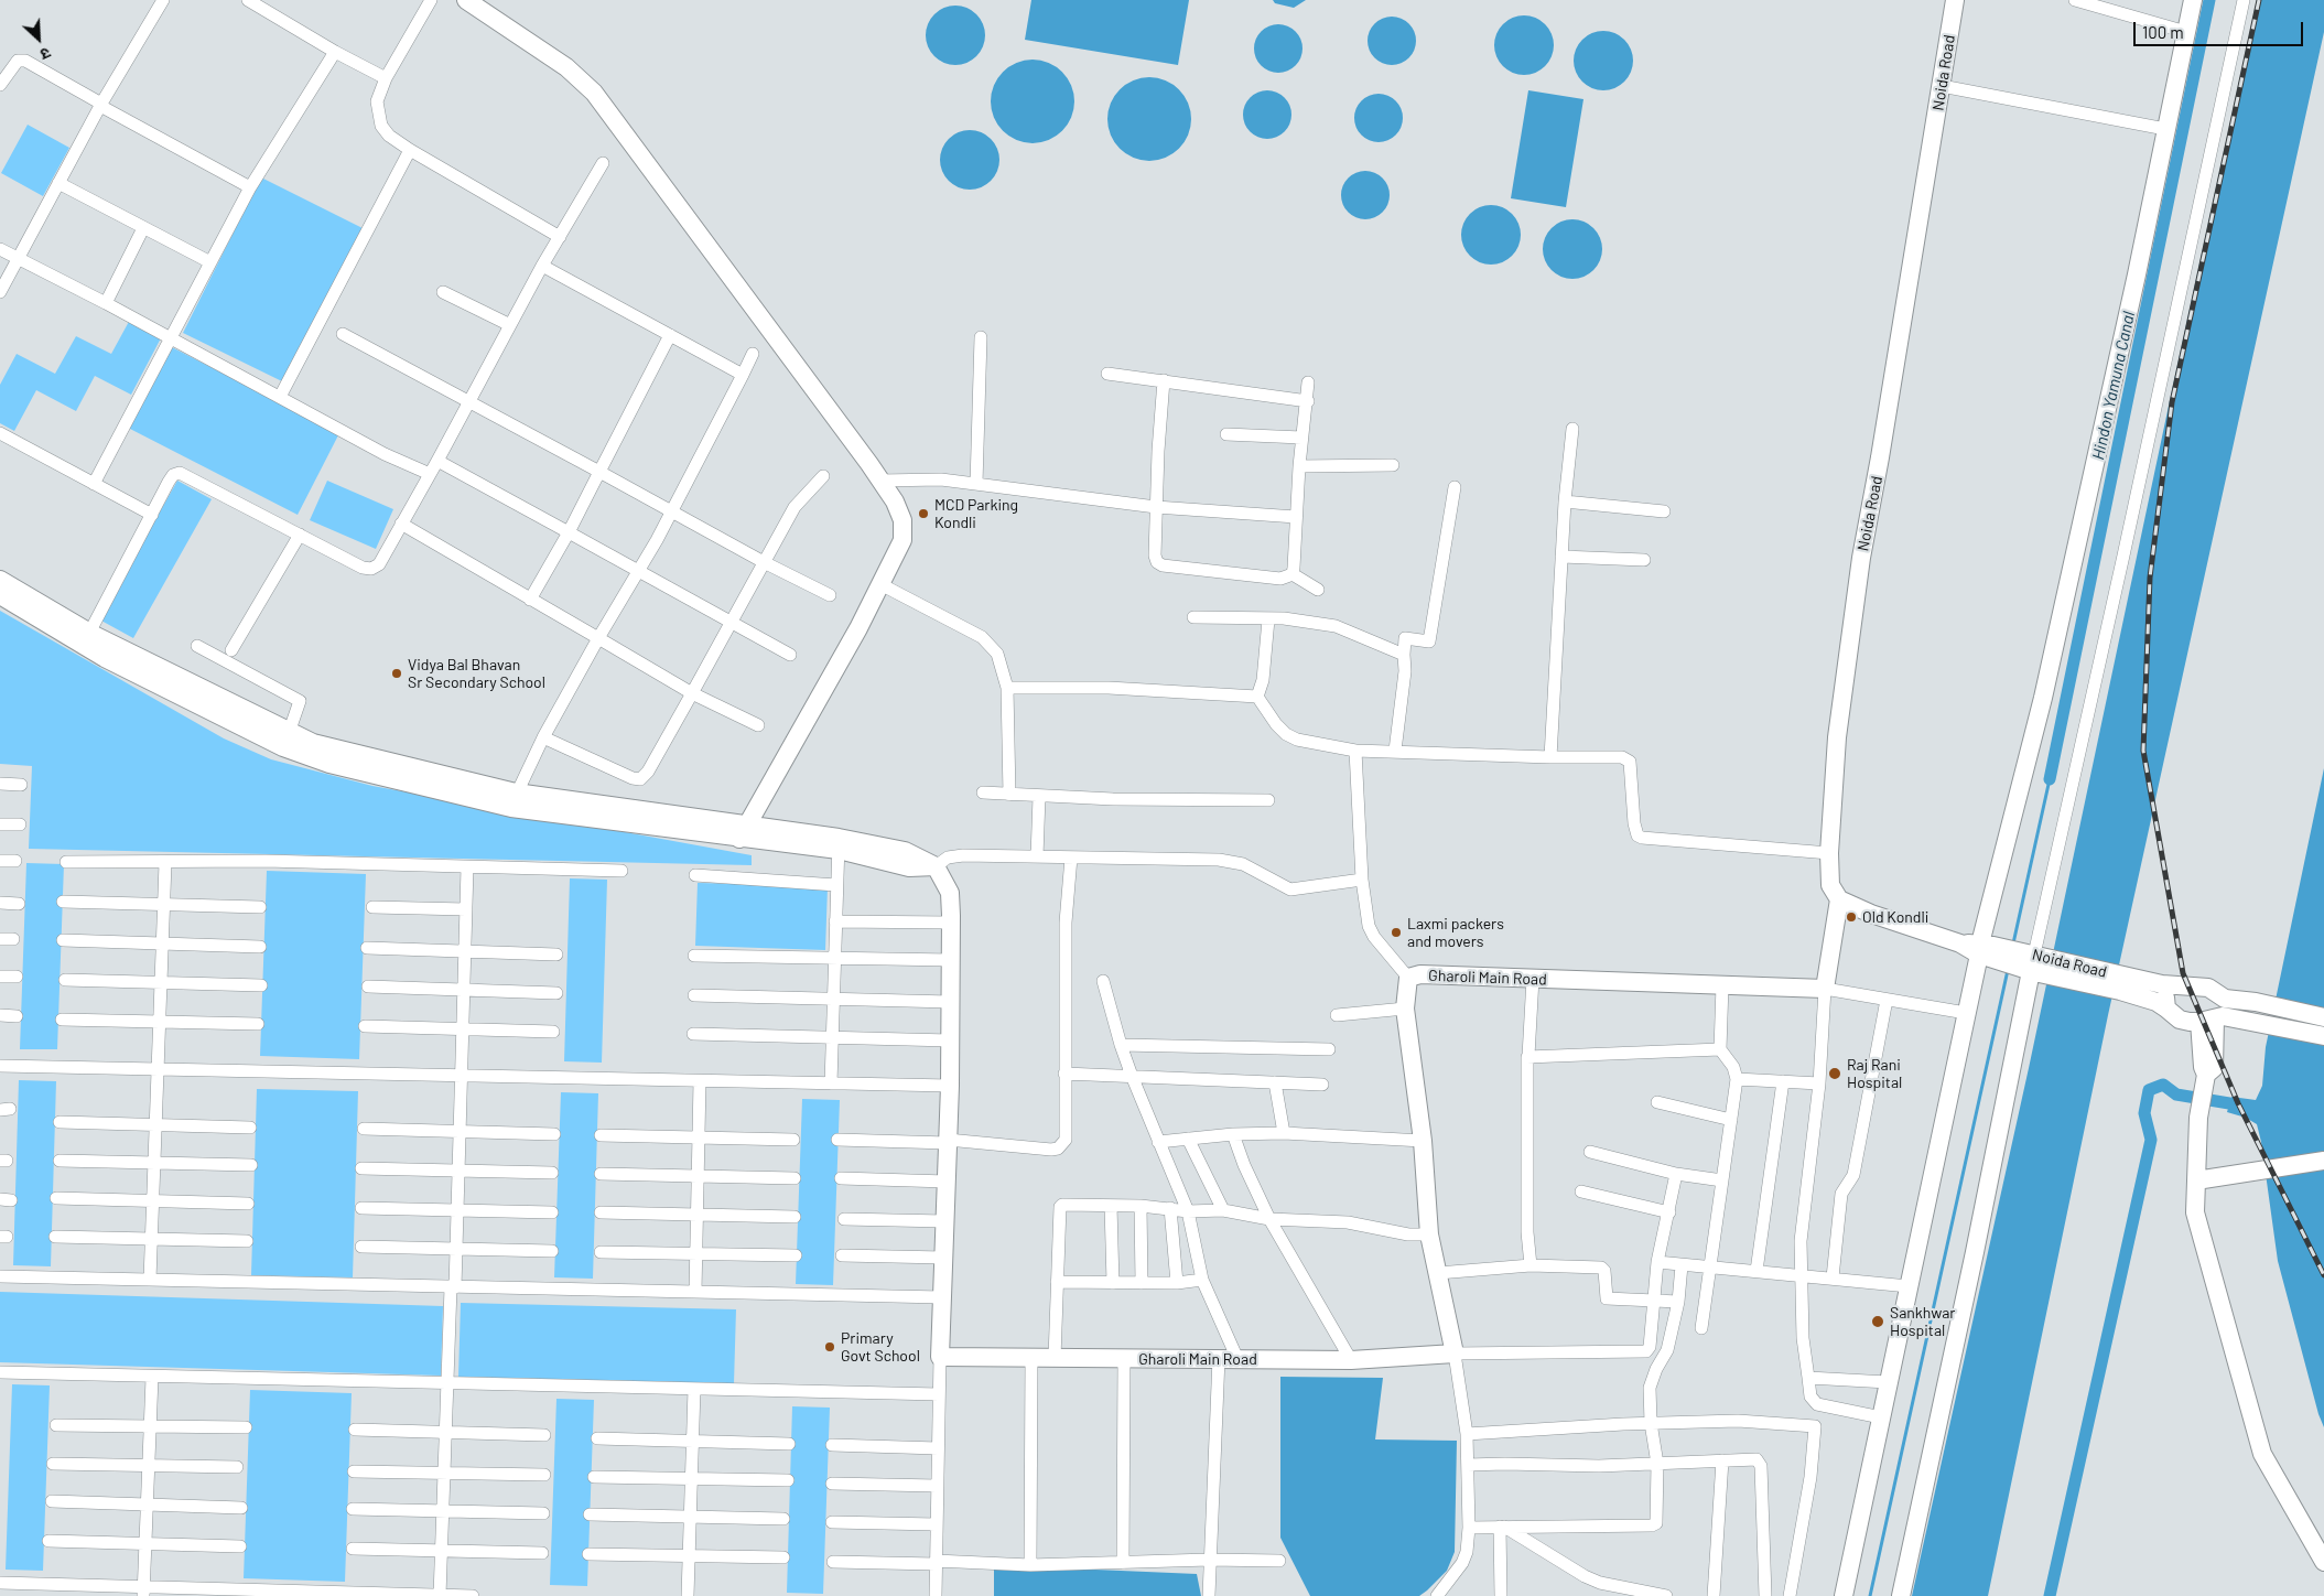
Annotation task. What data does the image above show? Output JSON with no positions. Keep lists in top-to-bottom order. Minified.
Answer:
{"streets":{"street":["Noida Road","Gharoli Main Road"]},"water":["Hindon Yamuna Canal"],"places":["MCD Parking Kondli","Vidya Bal Bhavan Sr Secondary School","Old Kondli","Laxmi packers and movers","Raj Rani Hospital","Sankhwar Hospital","Primary Govt School"],"scale_bar":"100 m","north":"bottom right"}
